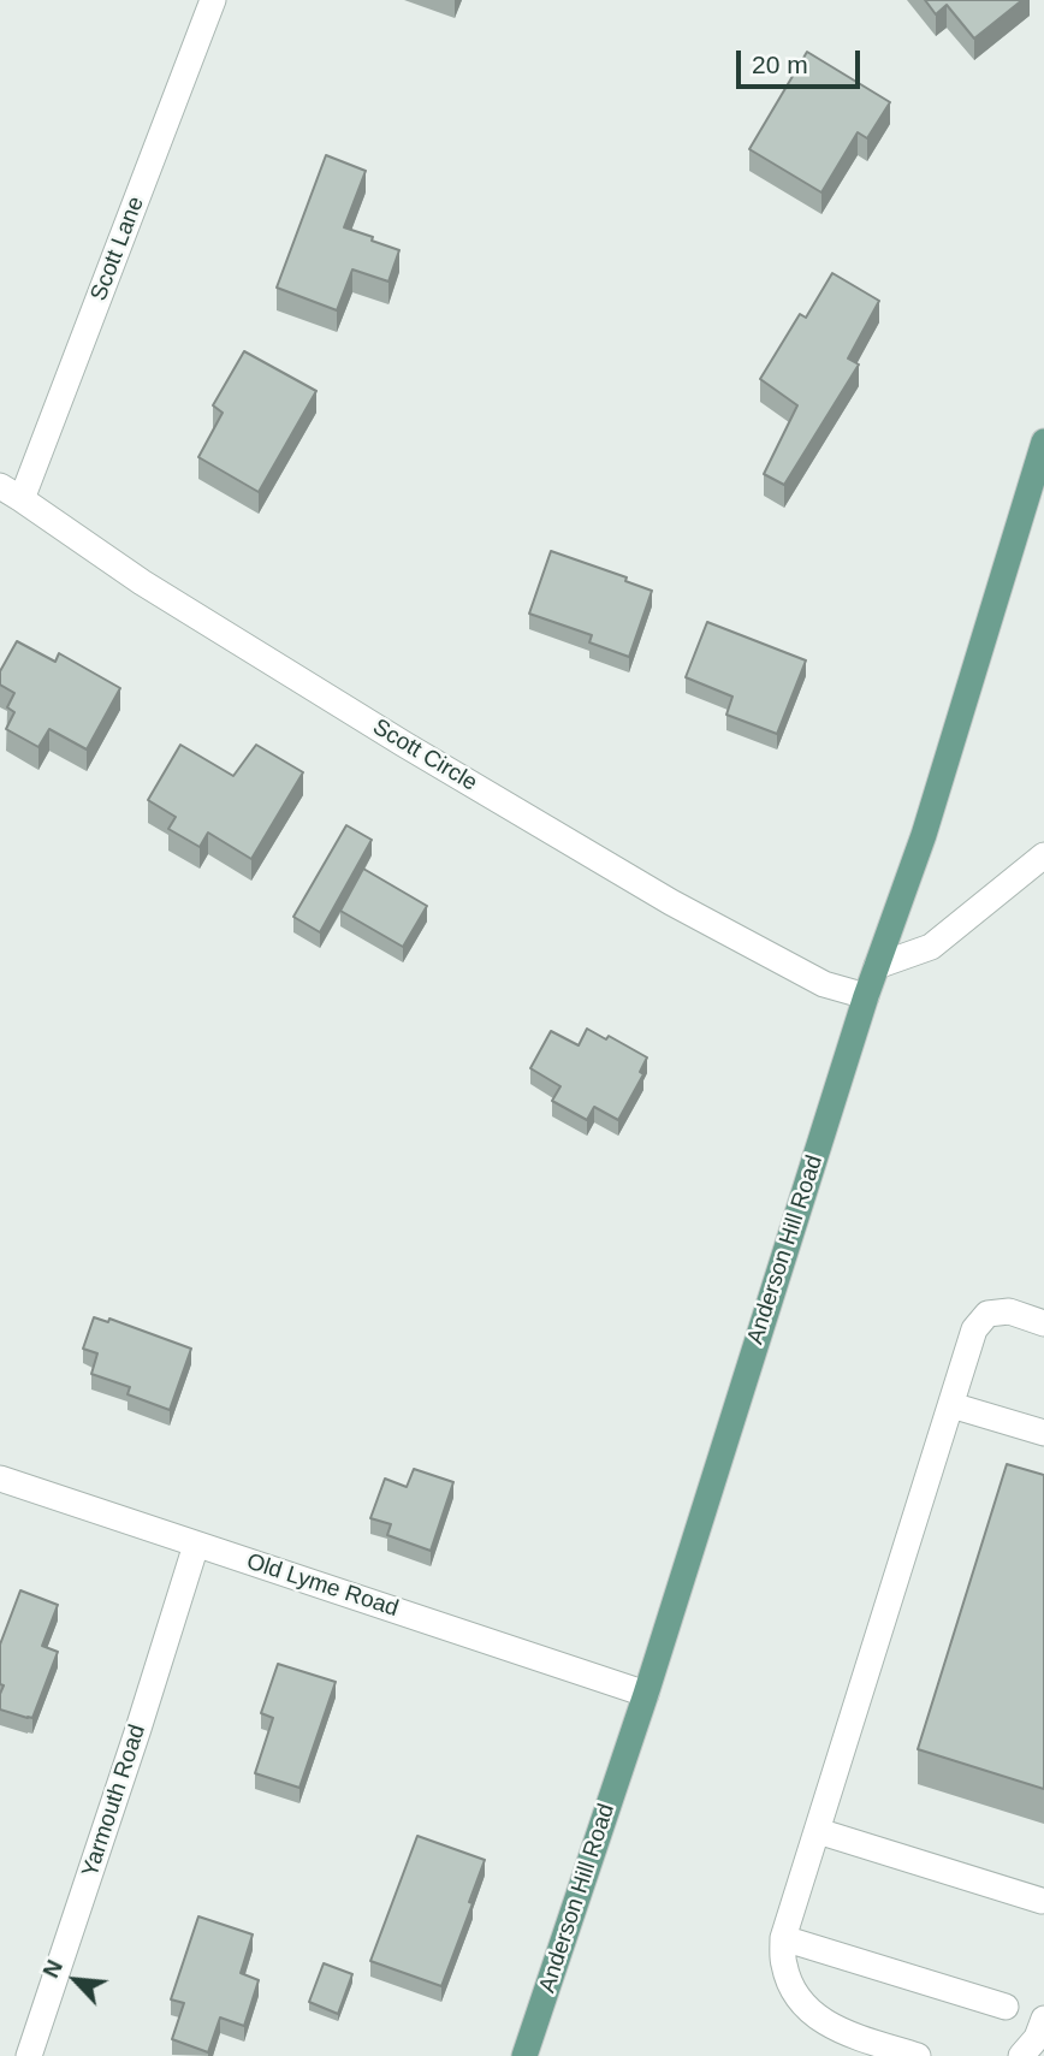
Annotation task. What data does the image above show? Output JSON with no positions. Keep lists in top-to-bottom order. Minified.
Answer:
{"streets":{"main road":["Anderson Hill Road"],"street":["Scott Lane","Scott Circle","Old Lyme Road","Yarmouth Road"]},"crossings":[["Scott Lane","Scott Circle"],["Scott Circle","Anderson Hill Road"],["Anderson Hill Road","Old Lyme Road"],["Old Lyme Road","Yarmouth Road"]],"scale_bar":"20 m","north":"top left"}
